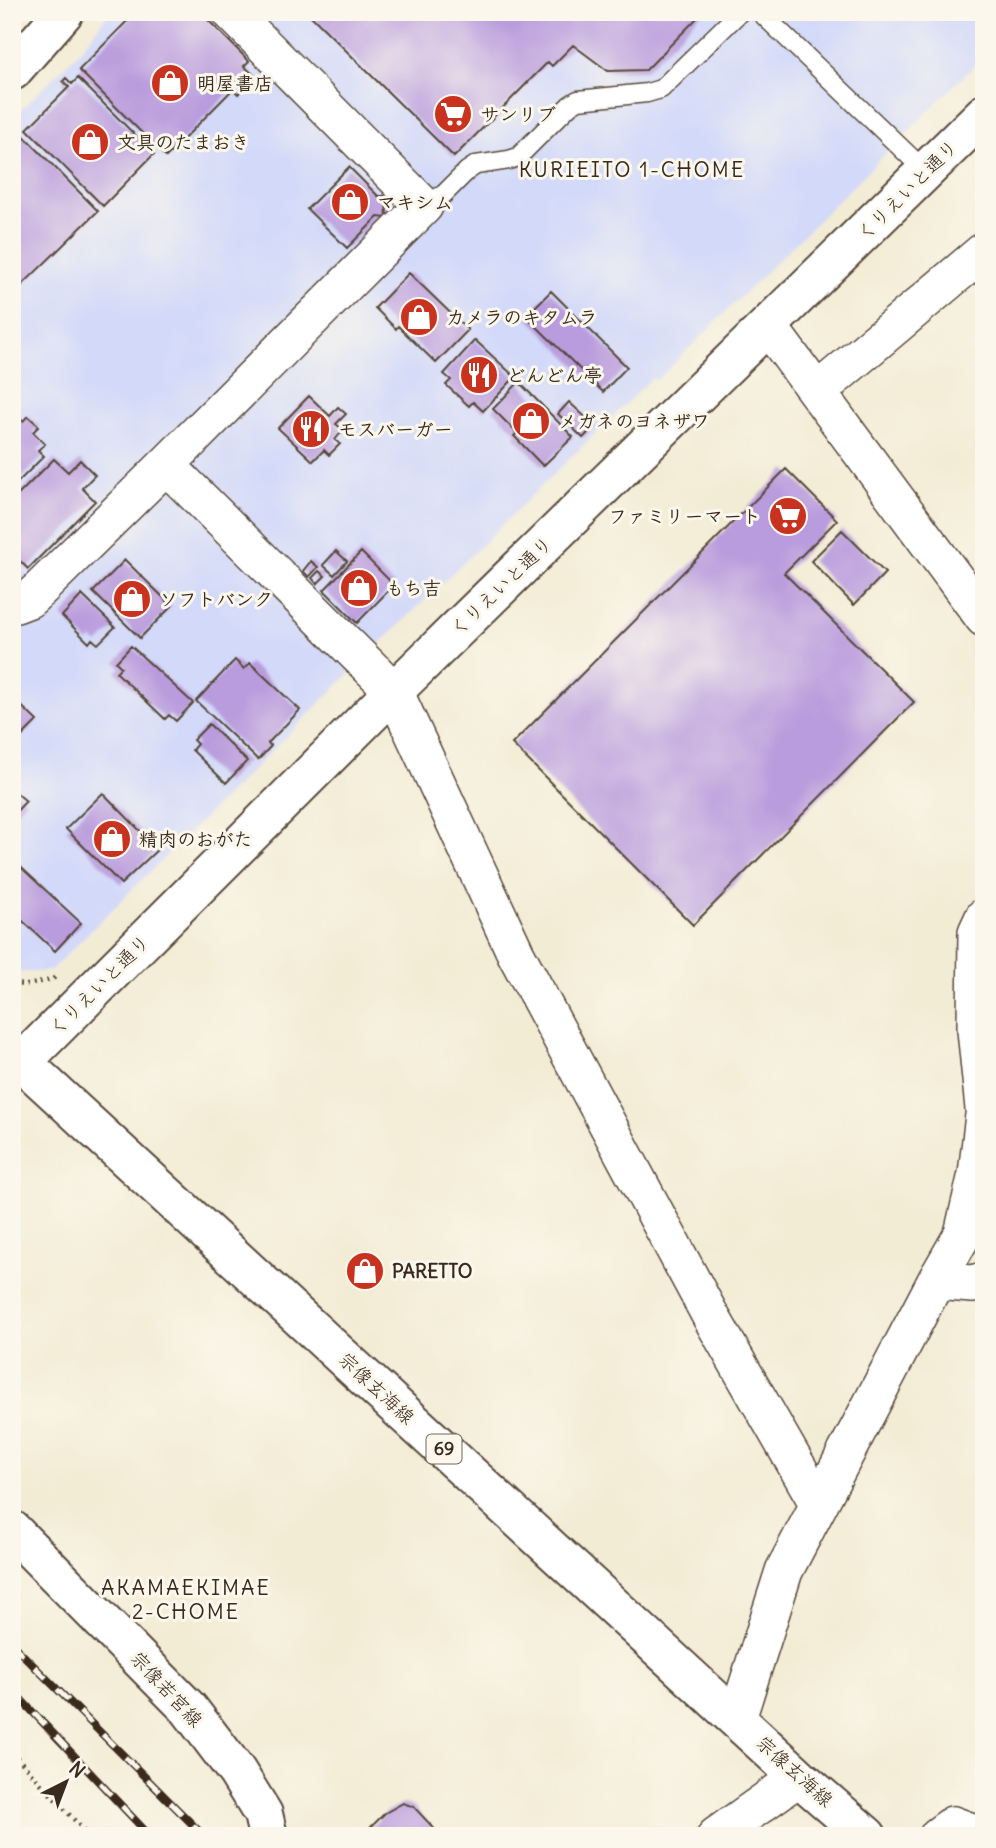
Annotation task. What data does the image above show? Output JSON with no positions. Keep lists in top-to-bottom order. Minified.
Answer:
{"streets":{"main road":["くりえいと通り","宗像玄海線","69","宗像若宮線"]},"crossings":[["くりえいと通り","宗像玄海線"]],"districts":["KURIEITO 1-CHOME","AKAMAEKIMAE 2-CHOME"],"places":{"shop":["明屋書店","文具のたまおき","マキシム","カメラのキタムラ","メガネのヨネザワ","もち吉","ソフトバンク","精肉のおがた","PARETTO"],"supermarket":["サンリブ","ファミリーマート"],"restaurant":["どんどん亭","モスバーガー"]},"north":"top right"}
